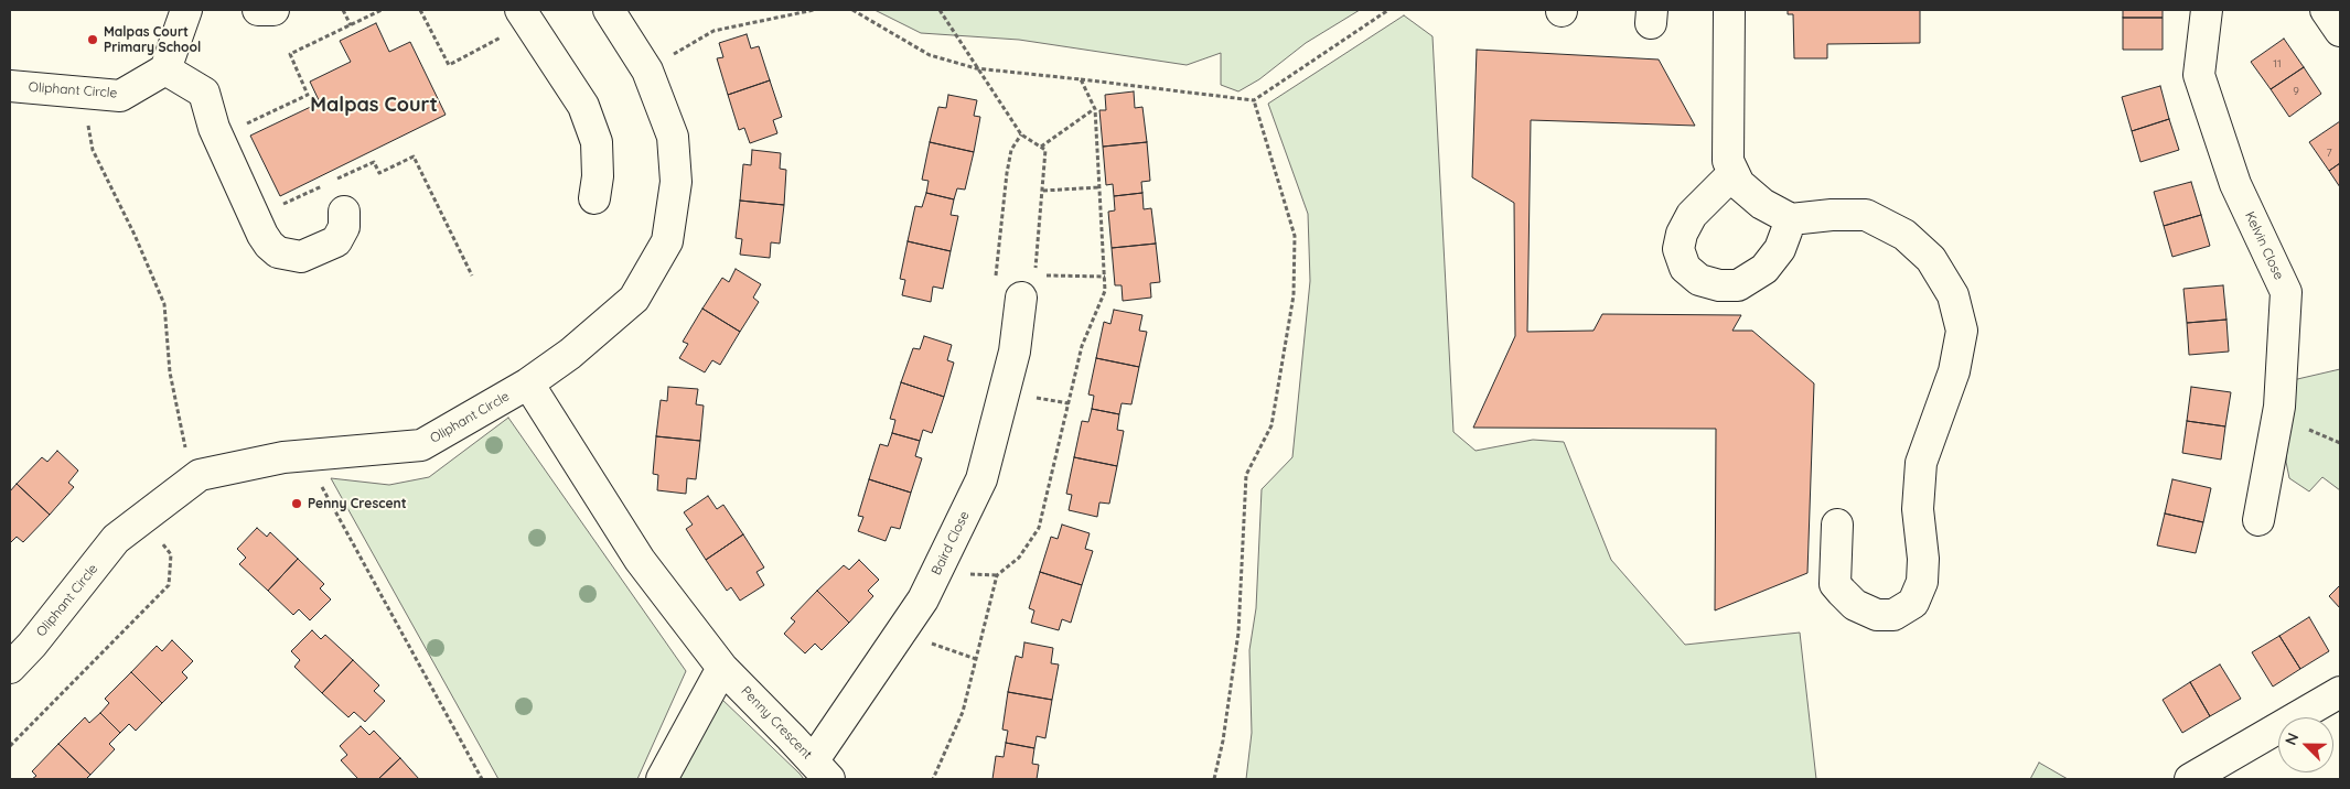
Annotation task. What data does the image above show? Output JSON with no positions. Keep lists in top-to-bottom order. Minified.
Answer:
{"streets":{"street":["Oliphant Circle","Kelvin Close","Baird Close","Penny Crescent"]},"crossings":[["Oliphant Circle","Penny Crescent"],["Baird Close","Penny Crescent"]],"districts":["Malpas Court"],"places":["Malpas Court Primary School","Penny Crescent"],"house_numbers":["11","9","7"],"north":"top left"}
